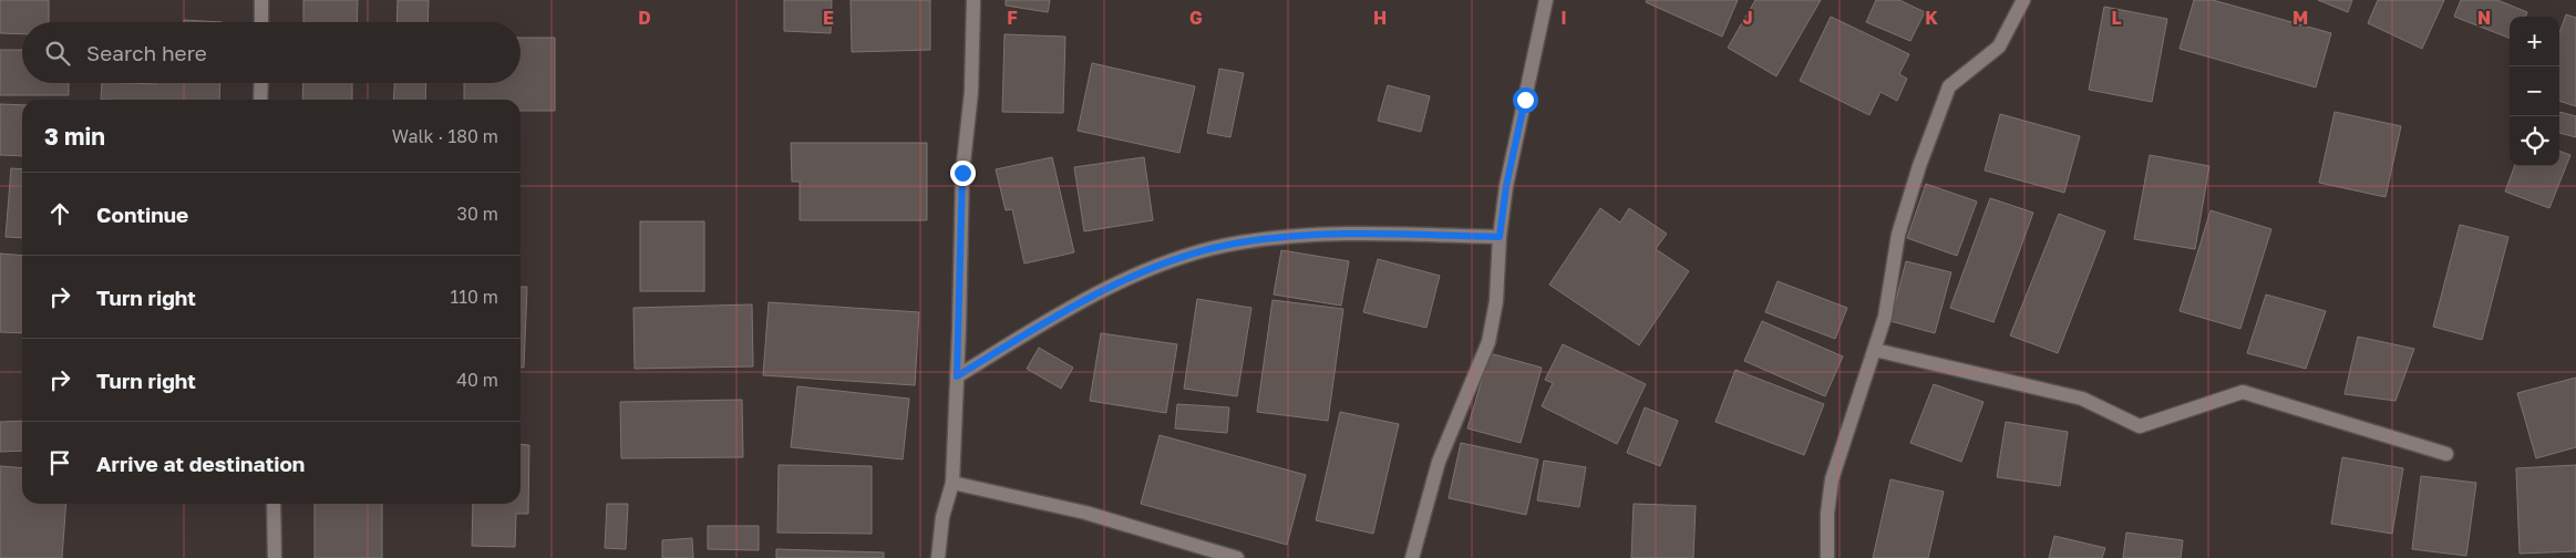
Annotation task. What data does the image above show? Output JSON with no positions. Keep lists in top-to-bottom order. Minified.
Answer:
{"page":{"map_buttons":["+","−"],"search":"Search here","heading":["3 min","Walk · 180 m"],"list":[["Continue","30 m"],["Turn right","110 m"],["Turn right","40 m"],"Arrive at destination"]},"grid":{"columns":["D","E","F","G","H","I","J","K","L","M","N"]}}
